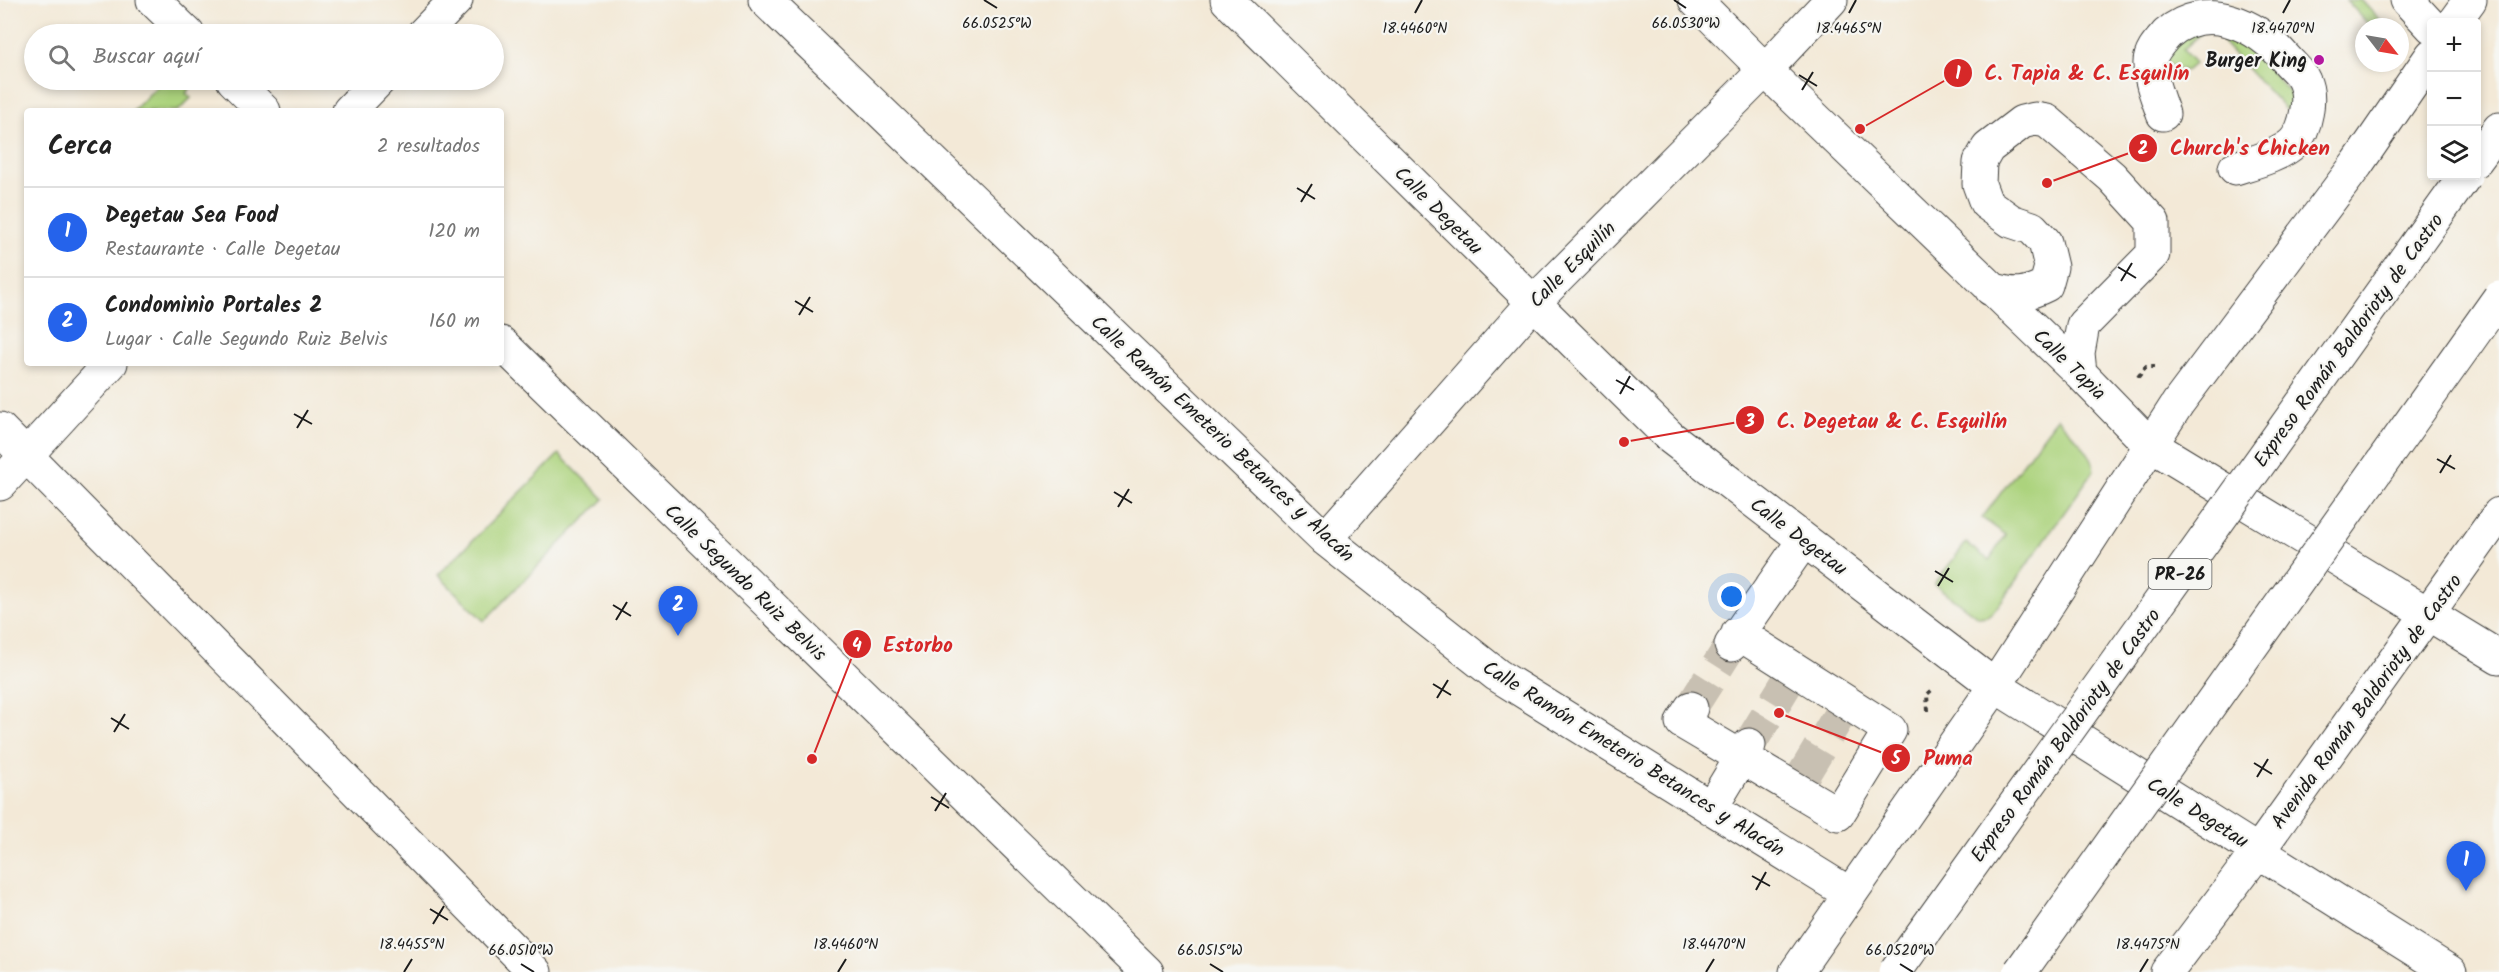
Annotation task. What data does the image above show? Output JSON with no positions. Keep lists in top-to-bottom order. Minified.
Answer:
{"streets":{"main road":["Calle Degetau","Calle Esquilín","Expreso Román Baldorioty de Castro","Calle Tapia","Calle Ramón Emeterio Betances y Alacán","PR-26","Calle Segundo Ruiz Belvis","Avenida Román Baldorioty de Castro"]},"crossings":[["Calle Degetau","Calle Esquilín"],["Calle Degetau","Avenida Román Baldorioty de Castro"],["Calle Esquilín","Calle Tapia"],["Calle Esquilín","Calle Ramón Emeterio Betances y Alacán"],["Calle Tapia","Avenida Román Baldorioty de Castro"]],"places":["Burger King","C. Tapia & C. Esquilín","Church's Chicken","C. Degetau & C. Esquilín","Puma","Estorbo"],"north":"bottom right","page":{"map_buttons":["+","−"],"search":"Buscar aquí","heading":["Cerca","2 resultados"],"list":[{"mark":"1","name":"Degetau Sea Food","note":"Restaurante · Calle Degetau","value":"120 m"},{"mark":"2","name":"Condominio Portales 2","note":"Lugar · Calle Segundo Ruiz Belvis","value":"160 m"}],"pins":["2","1"]},"coordinates":["66.0525°W","66.0530°W","18.4460°N","18.4465°N","18.4470°N","18.4455°N","18.4475°N","66.0510°W","66.0515°W","66.0520°W"]}
